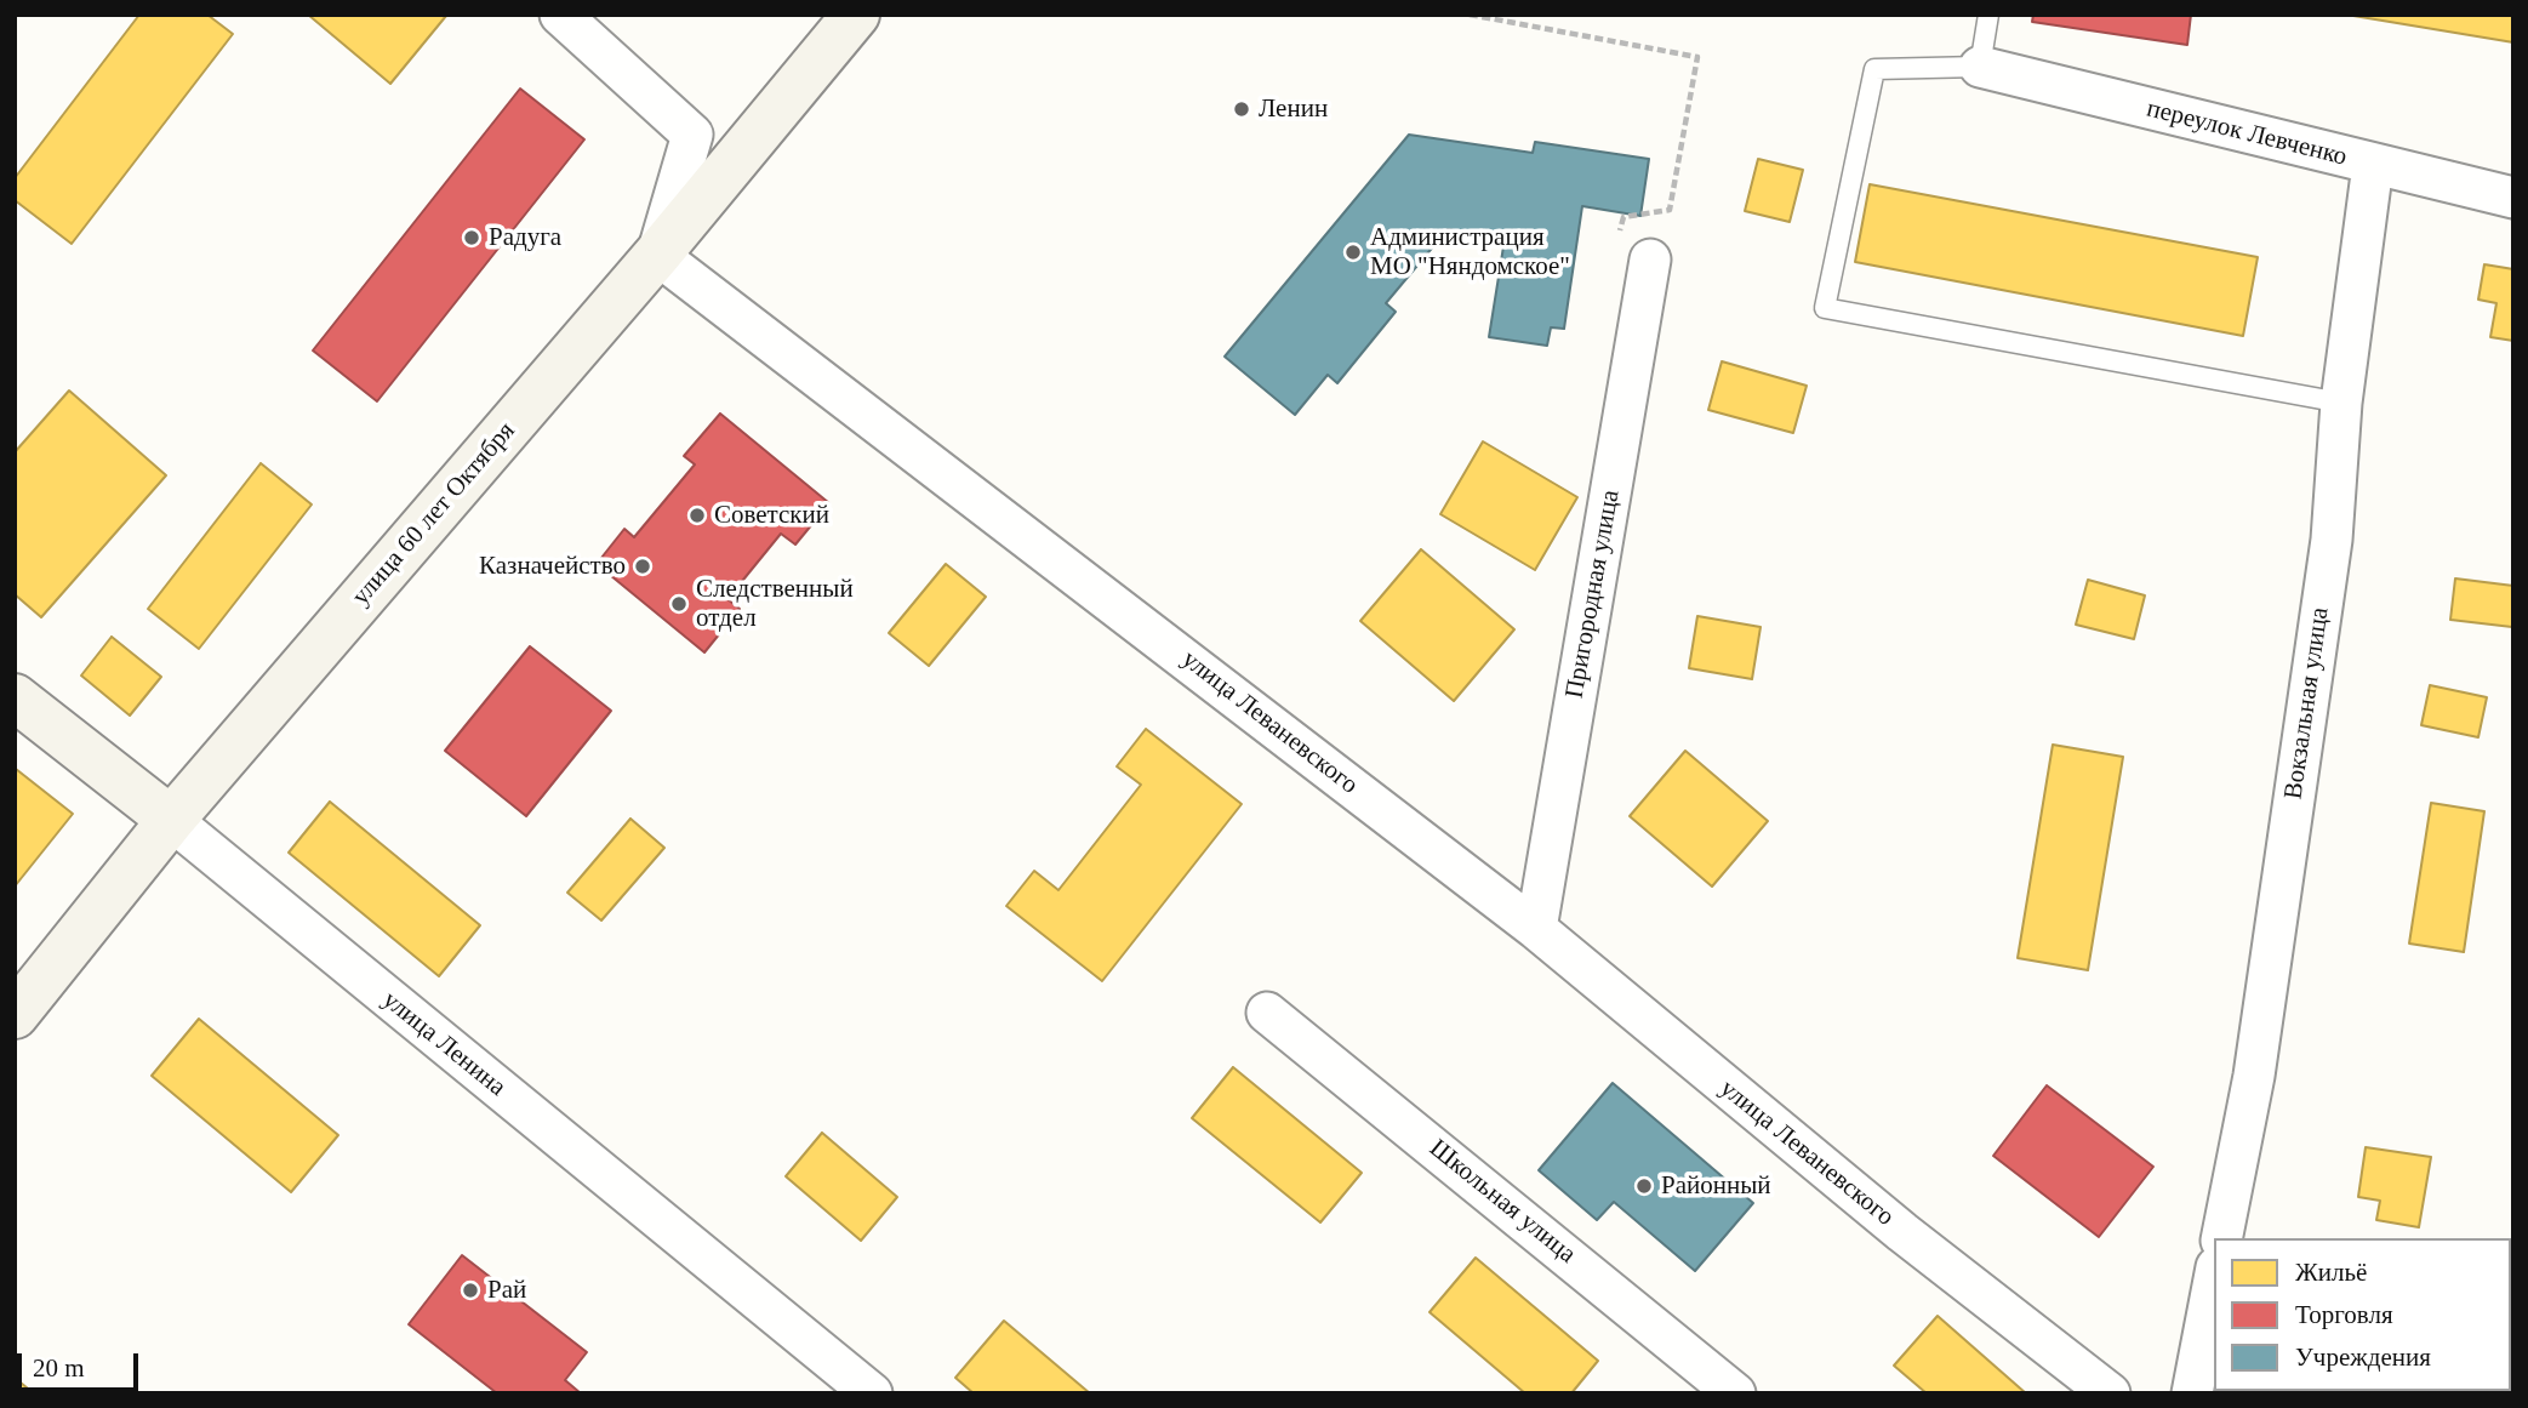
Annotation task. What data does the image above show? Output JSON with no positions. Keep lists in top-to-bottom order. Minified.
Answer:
{"streets":{"street":["переулок Левченко","улица 60 лет Октября","Пригородная улица","Вокзальная улица","улица Леваневского","улица Ленина","Школьная улица"]},"crossings":[["переулок Левченко","Вокзальная улица"],["улица 60 лет Октября","улица Леваневского"],["улица 60 лет Октября","улица Ленина"],["Пригородная улица","улица Леваневского"]],"places":["Ленин","Радуга","Администрация МО \"Няндомское\"","Советский","Казначейство","Следственный отдел","Районный","Рай"],"legend":["Жильё","Торговля","Учреждения"],"scale_bar":"20 m"}
